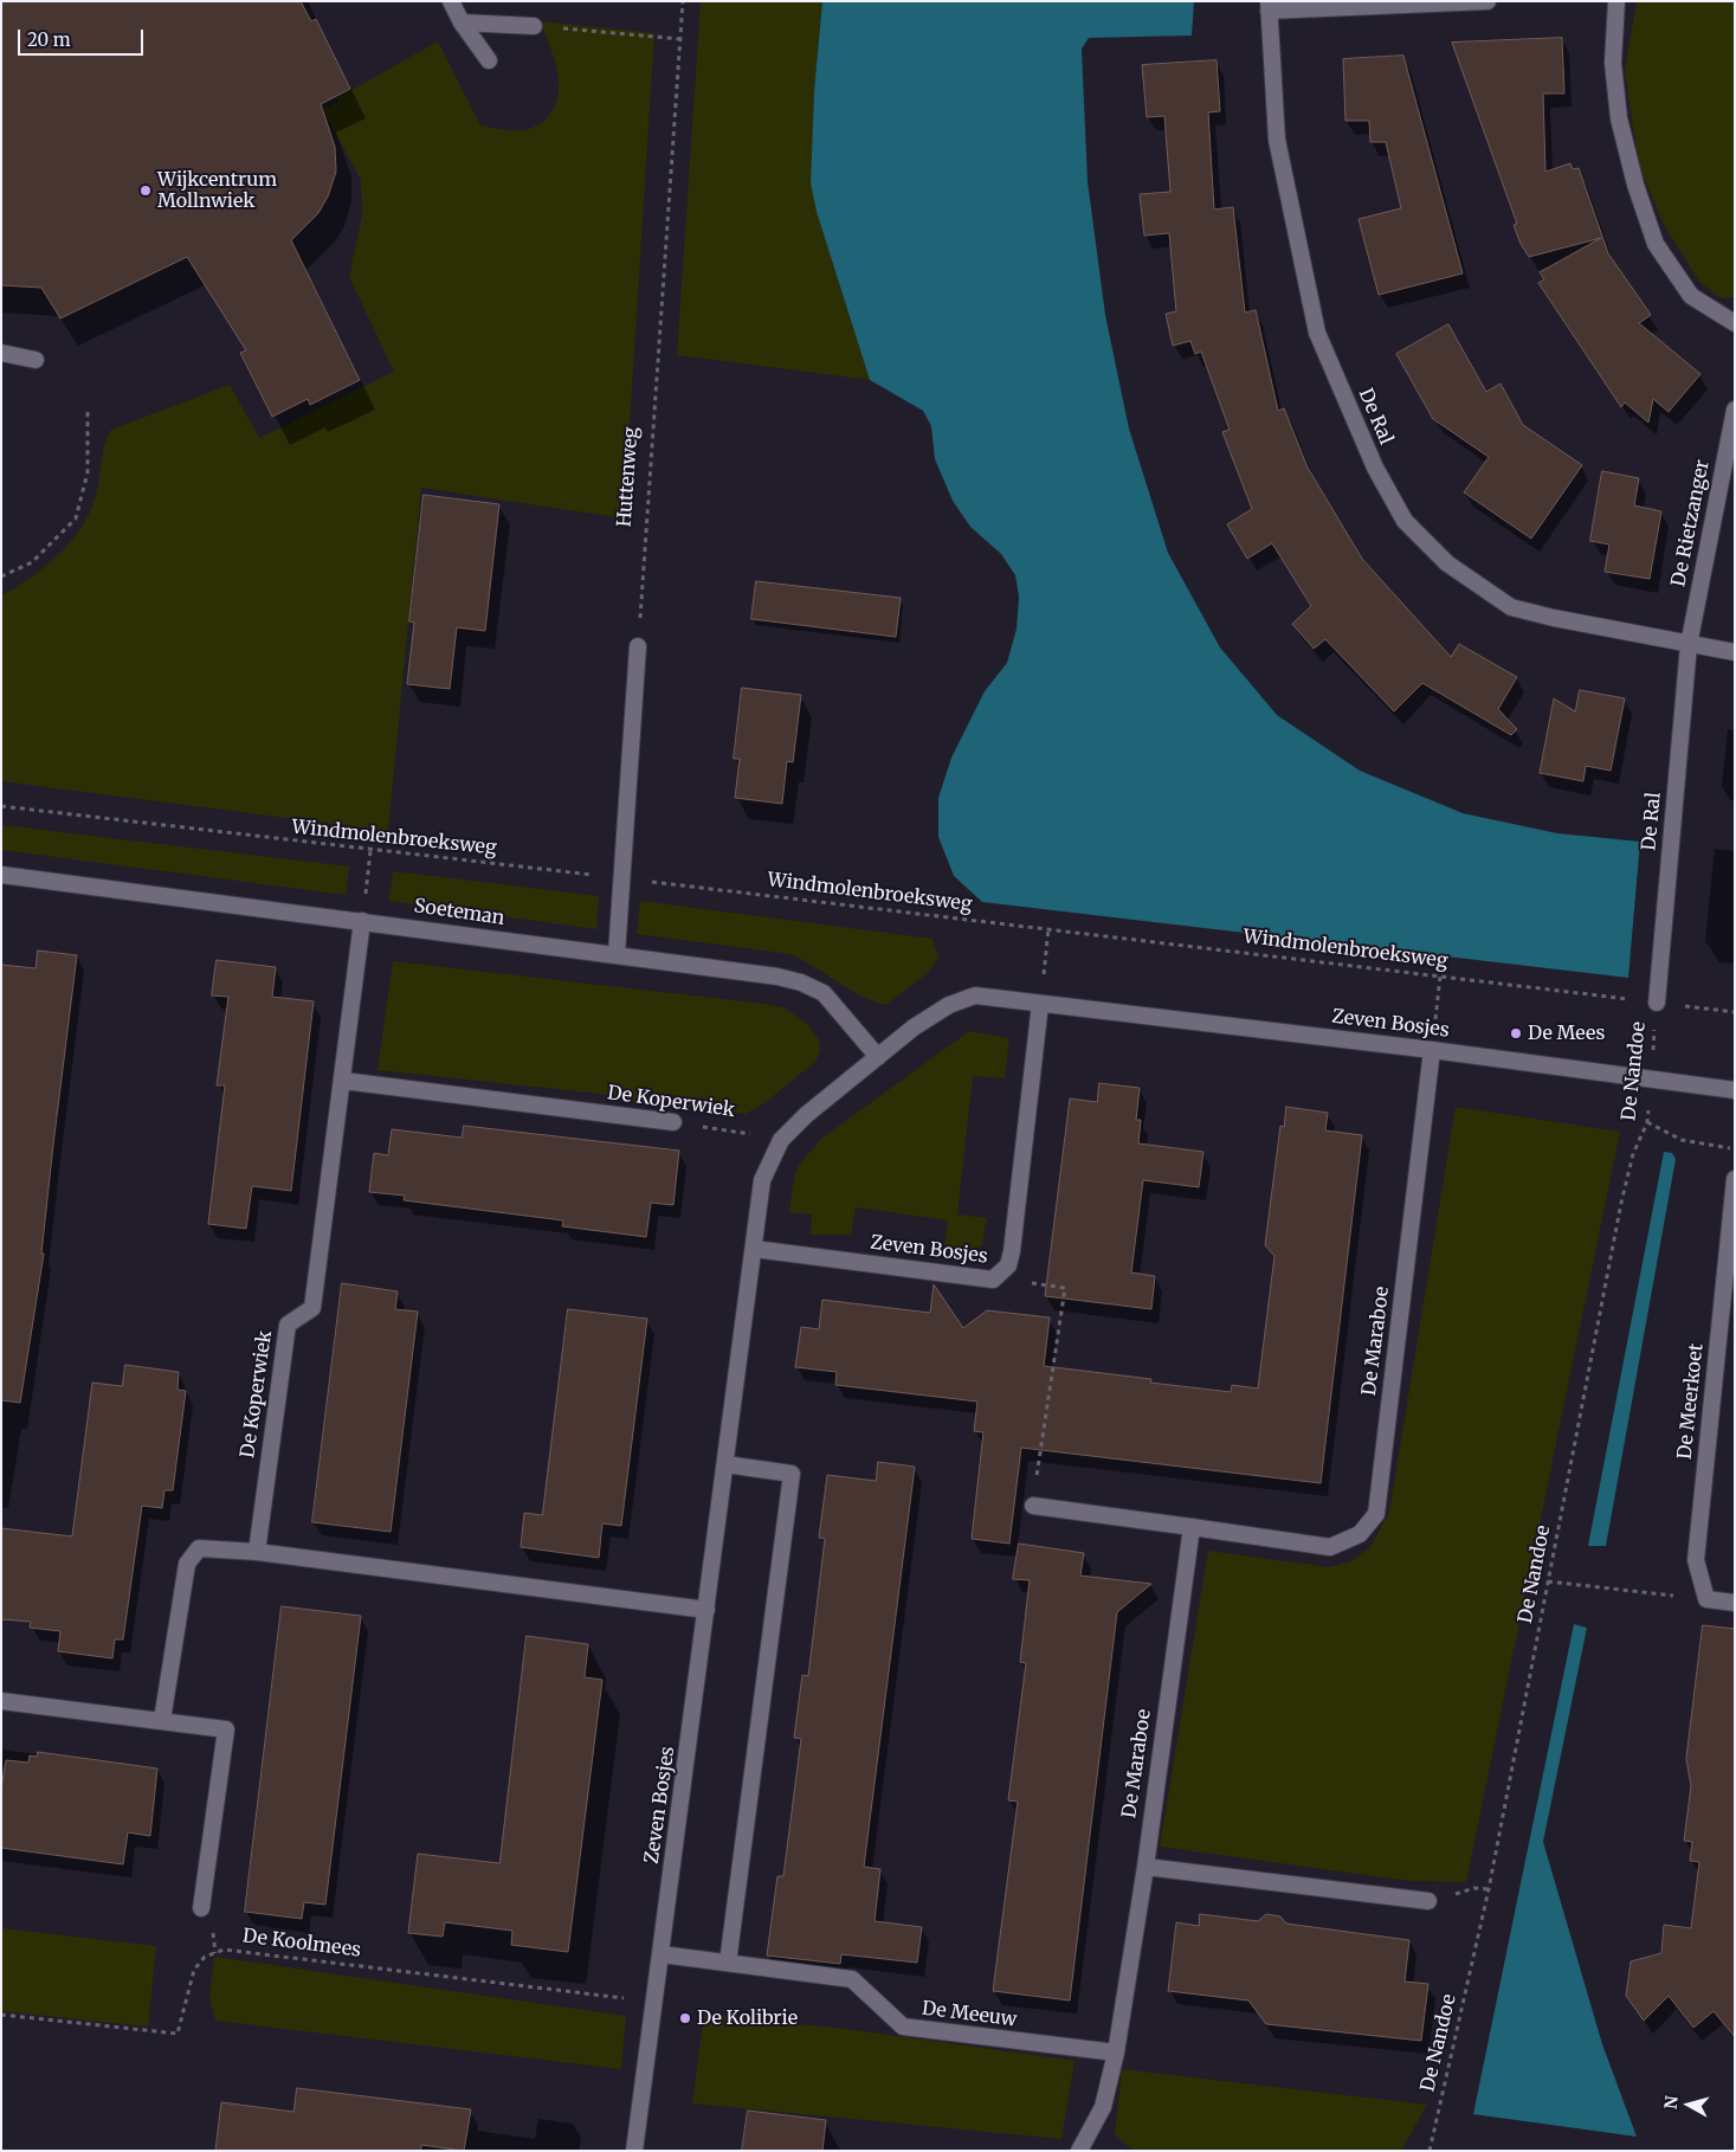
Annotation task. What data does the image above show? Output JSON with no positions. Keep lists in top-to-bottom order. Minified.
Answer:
{"streets":{"street":["De Ral","De Rietzanger","Soeteman","Zeven Bosjes","De Koperwiek","De Maraboe","De Meerkoet","De Meeuw"],"path":["Huttenweg","Windmolenbroeksweg","De Nandoe","De Koolmees"]},"crossings":[["De Ral","De Rietzanger"],["De Ral","Windmolenbroeksweg"],["De Ral","De Nandoe"],["Windmolenbroeksweg","De Nandoe"],["Soeteman","Zeven Bosjes"],["Soeteman","De Koperwiek"],["Zeven Bosjes","De Nandoe"],["Zeven Bosjes","De Koperwiek"],["Zeven Bosjes","De Maraboe"],["Zeven Bosjes","De Koolmees"],["Zeven Bosjes","De Meeuw"],["De Maraboe","De Meeuw"]],"places":["Wijkcentrum Mollnwiek","De Mees","De Kolibrie"],"scale_bar":"20 m","north":"left"}
